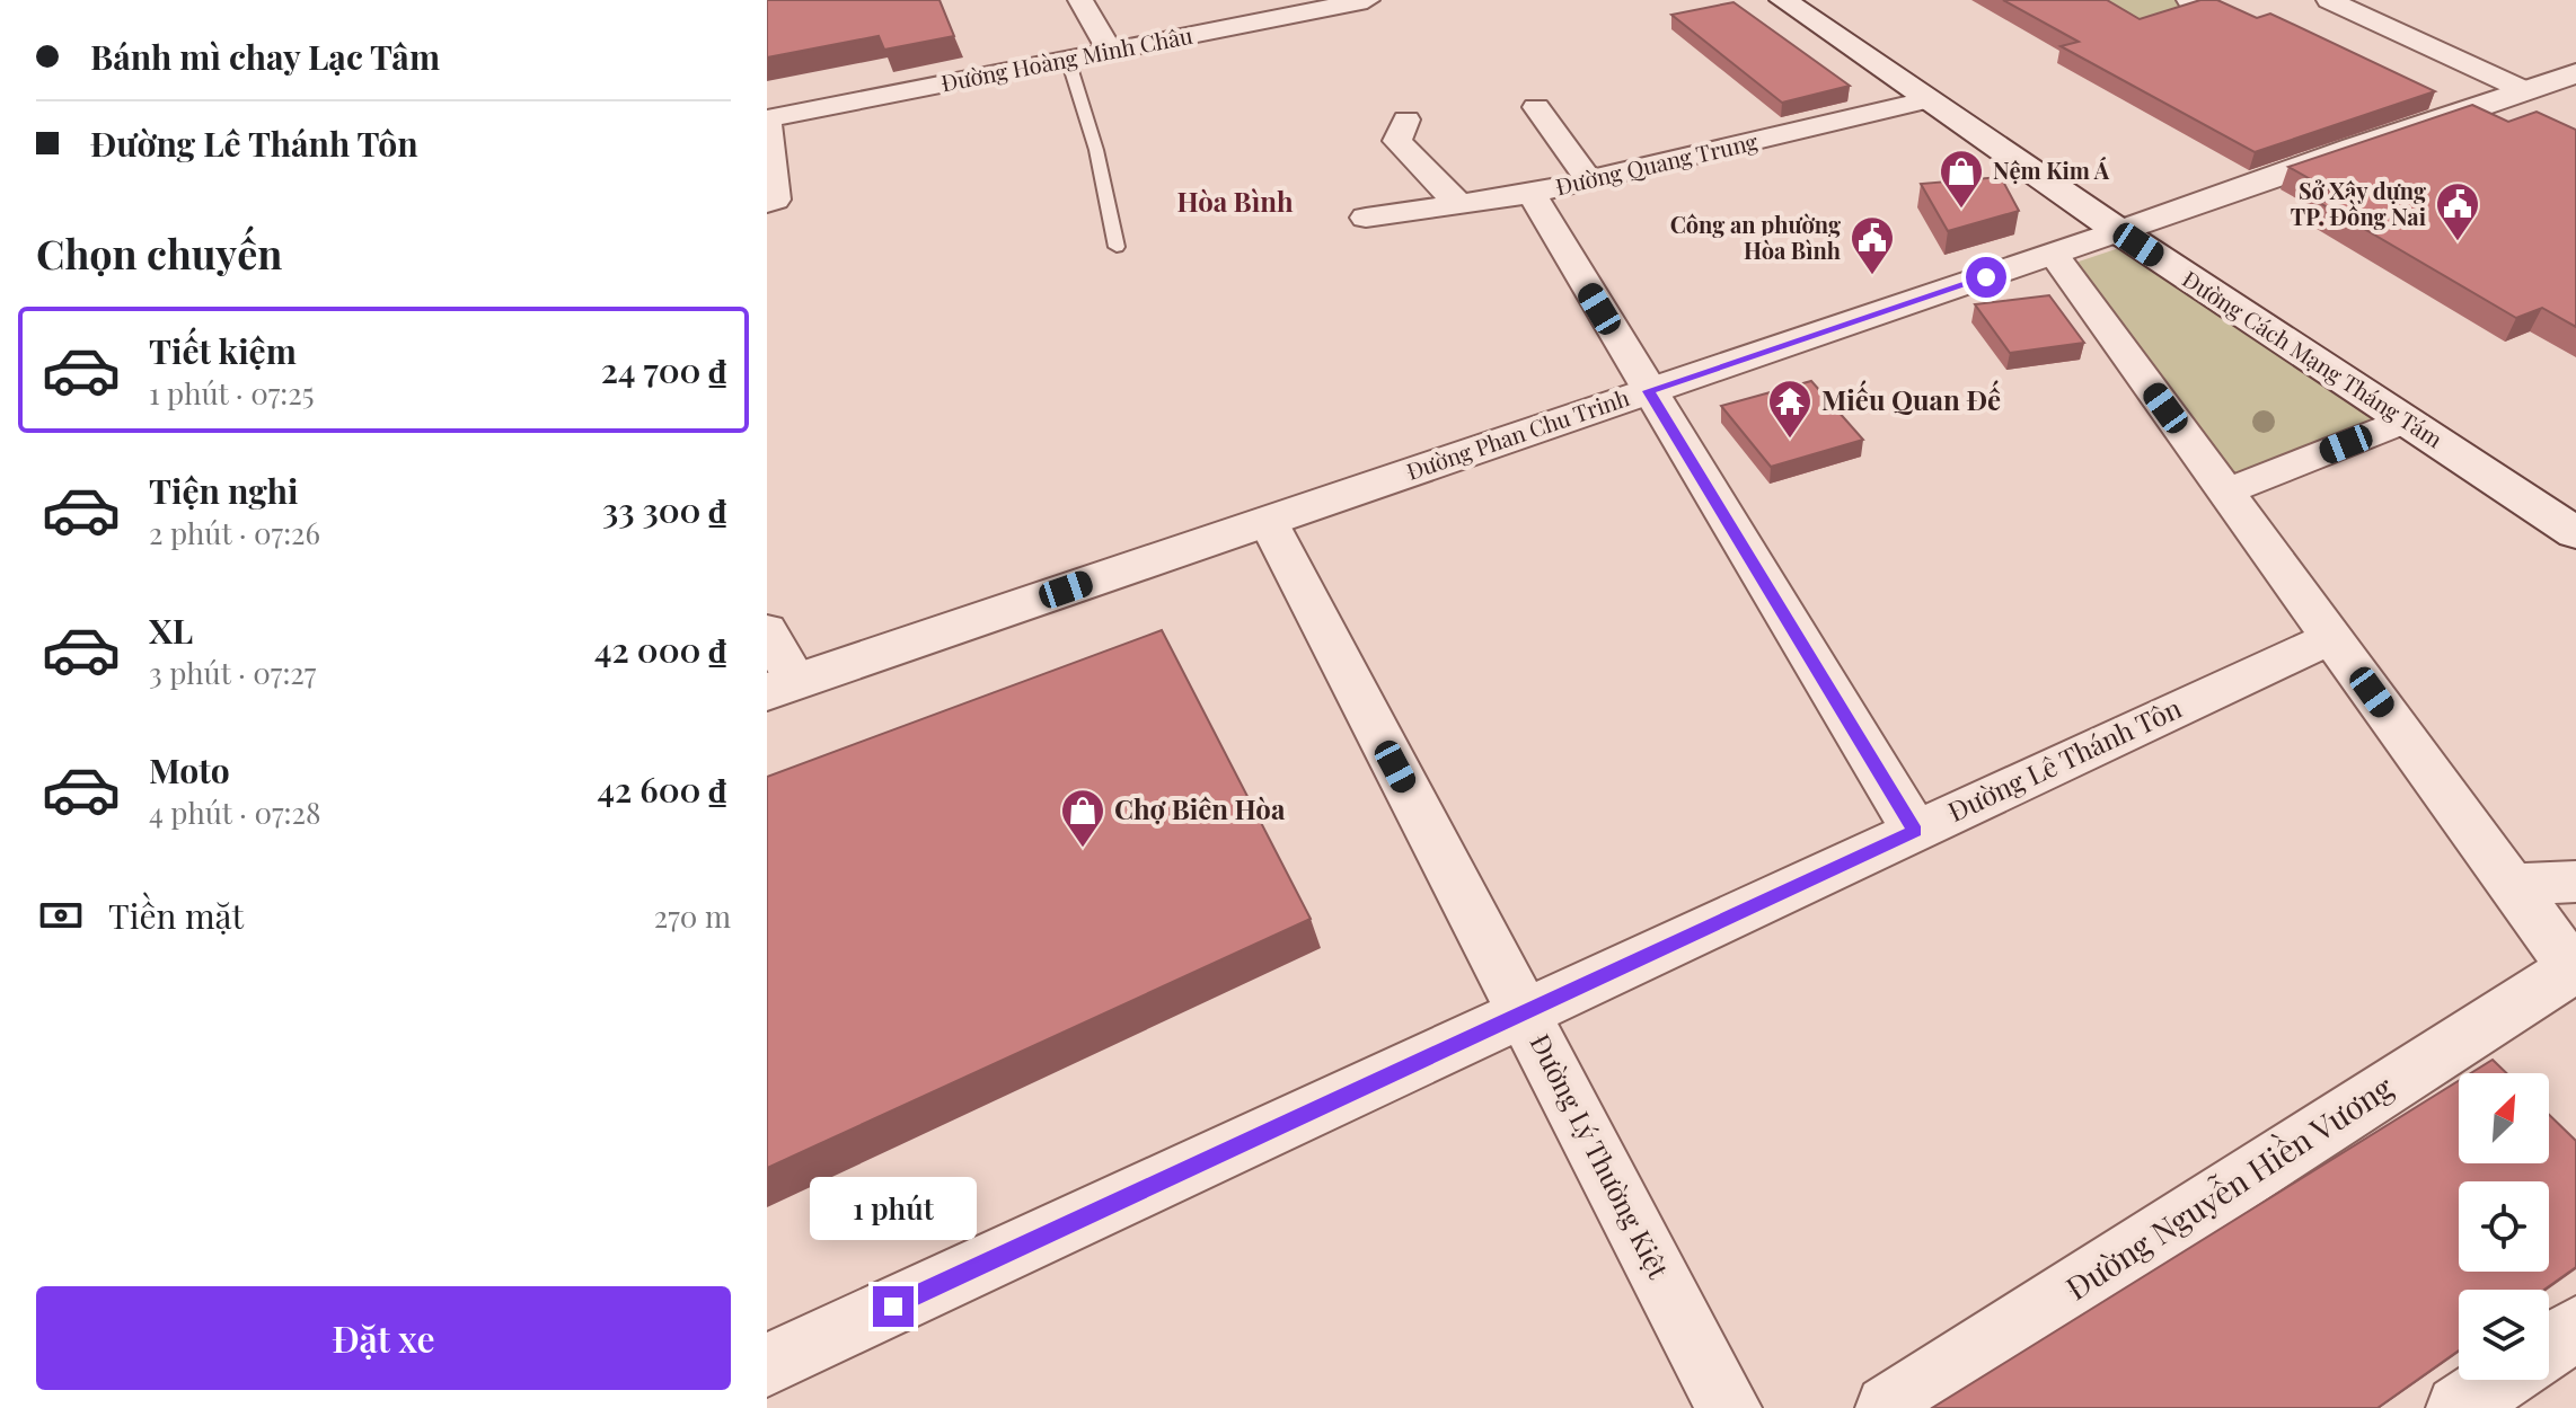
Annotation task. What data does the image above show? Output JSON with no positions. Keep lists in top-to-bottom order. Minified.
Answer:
{"streets":{"street":["Đường Hoàng Minh Châu","Đường Quang Trung","Đường Cách Mạng Tháng Tám","Đường Phan Chu Trinh","Đường Lê Thánh Tôn","Đường Lý Thường Kiệt","Đường Nguyễn Hiền Vương"]},"crossings":[["Đường Quang Trung","Đường Cách Mạng Tháng Tám"],["Đường Quang Trung","Đường Phan Chu Trinh"],["Đường Quang Trung","Đường Lê Thánh Tôn"],["Đường Cách Mạng Tháng Tám","Đường Phan Chu Trinh"],["Đường Phan Chu Trinh","Đường Lý Thường Kiệt"],["Đường Lê Thánh Tôn","Đường Lý Thường Kiệt"]],"districts":["Hòa Bình"],"places":{"shop":["Nệm Kim Á","Chợ Biên Hòa"],"public building":["Sở Xây dựng TP. Đồng Nai","Công an phường Hòa Bình"],"temple":["Miếu Quan Đế"]},"north":"top right","page":{"banner":["Bánh mì chay Lạc Tâm","Đường Lê Thánh Tôn"],"heading":"Chọn chuyến","list":[{"name":"Tiết kiệm","note":"1 phút · 07:25","value":"24 700 ₫"},{"name":"Tiện nghi","note":"2 phút · 07:26","value":"33 300 ₫"},{"name":"XL","note":"3 phút · 07:27","value":"42 000 ₫"},{"name":"Moto","note":"4 phút · 07:28","value":"42 600 ₫"}],"pay":["Tiền mặt","270 m"],"bubble":"1 phút","buttons":"Đặt xe"}}
